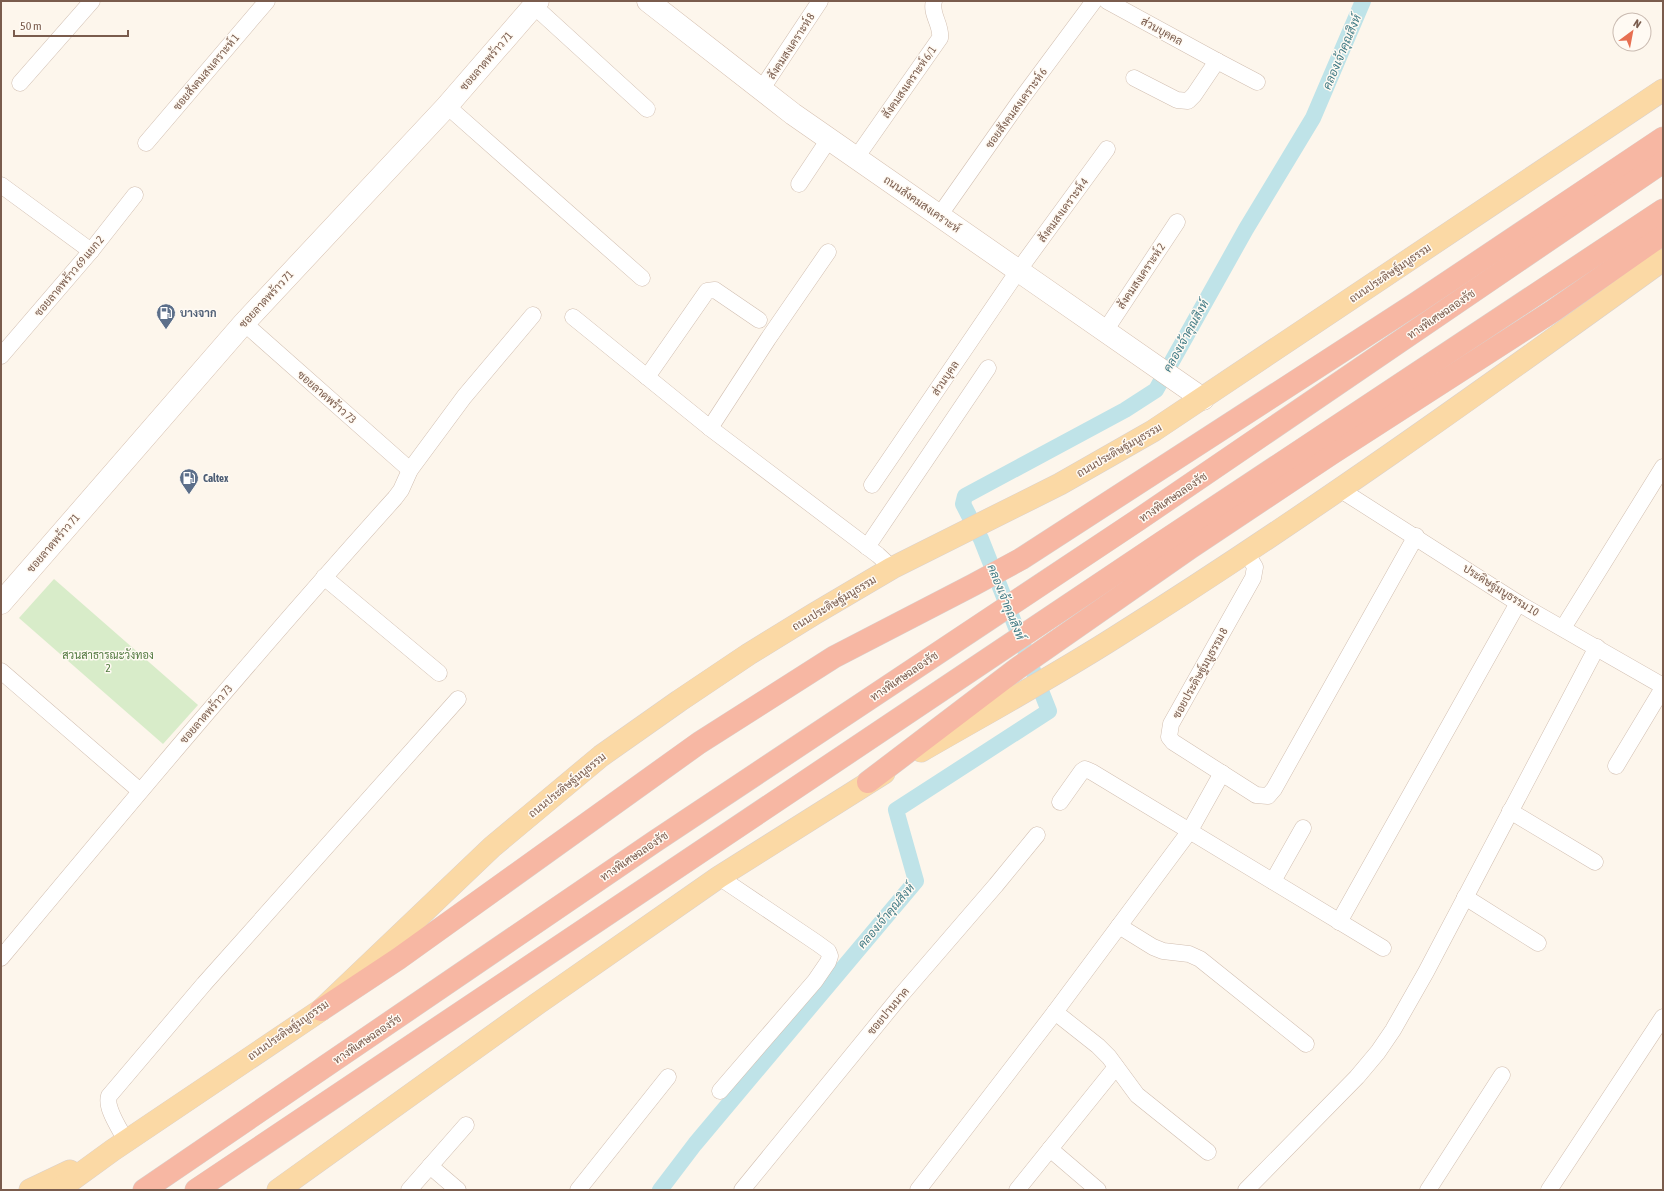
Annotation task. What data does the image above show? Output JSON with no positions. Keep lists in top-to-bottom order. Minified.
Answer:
{"streets":{"highway":["ทางพิเศษฉลองรัช"],"main road":["ถนนประดิษฐ์มนูธรรม"],"street":["ส่วนบุคคล","สังคมสงเคราะห์ 8","ซอยลาดพร้าว 71","ซอยสังคมสงเคราะห์ 1","สังคมสงเคราะห์ 6/1","ซอยสังคมสงเคราะห์ 6","ถนนสังคมสงเคราะห์","สังคมสงเคราะห์ 4","ซอยลาดพร้าว 69 แยก 2","สังคมสงเคราะห์ 2","ส่วนบุคล","ซอยลาดพร้าว 73","ประดิษฐ์มนูธรรม 10","ซอยประดิษฐ์มนูธรรม 8","ซอยปานนาค"]},"crossings":[["สังคมสงเคราะห์ 8","ถนนสังคมสงเคราะห์"],["ซอยลาดพร้าว 71","ซอยลาดพร้าว 73"],["สังคมสงเคราะห์ 6/1","ถนนสังคมสงเคราะห์"],["ซอยสังคมสงเคราะห์ 6","ถนนสังคมสงเคราะห์"],["ถนนสังคมสงเคราะห์","สังคมสงเคราะห์ 4"],["ถนนสังคมสงเคราะห์","ถนนประดิษฐ์มนูธรรม"],["ถนนสังคมสงเคราะห์","สังคมสงเคราะห์ 2"],["ถนนสังคมสงเคราะห์","ส่วนบุคล"],["สังคมสงเคราะห์ 4","ส่วนบุคล"],["ประดิษฐ์มนูธรรม 10","ซอยประดิษฐ์มนูธรรม 8"]],"water":["คลองเจ้าคุณสิงห์"],"parks":["สวนสาธารณะวังทอง 2"],"places":{"fuel station":["บางจาก","Caltex"]},"scale_bar":"50 m","north":"top right"}
